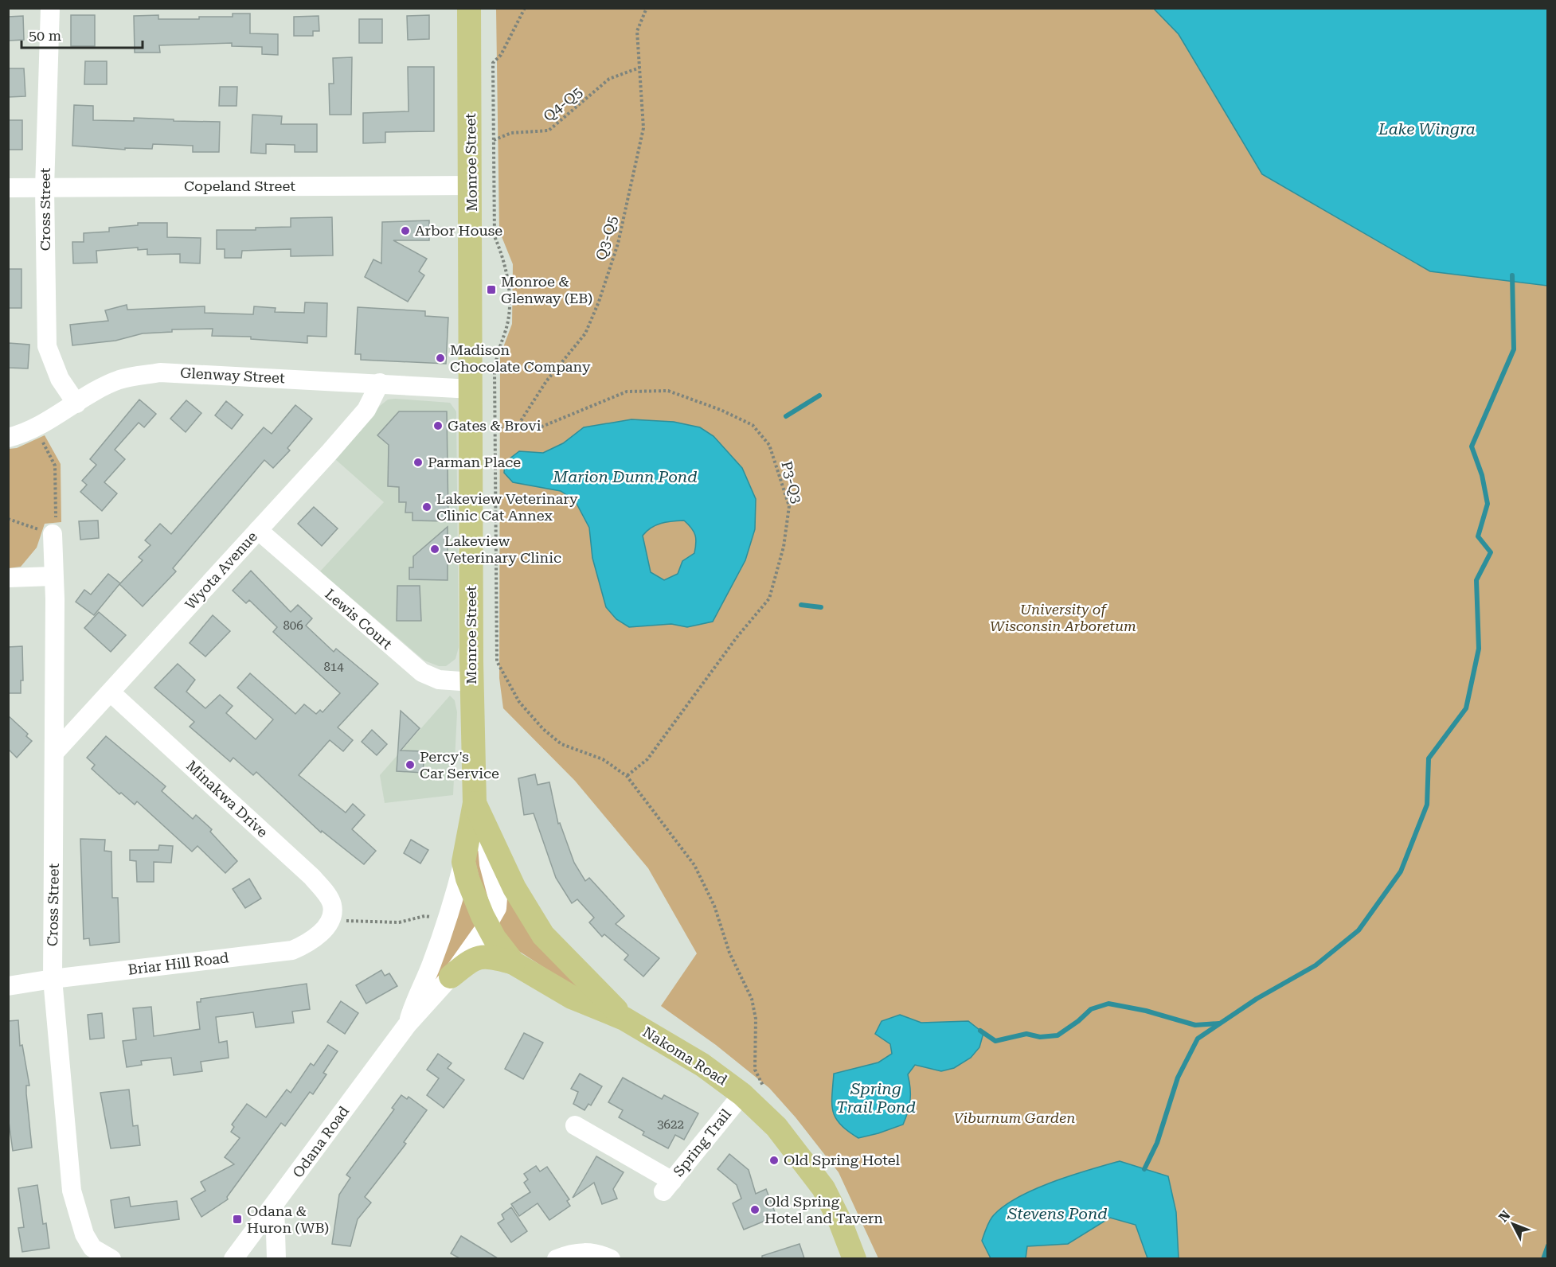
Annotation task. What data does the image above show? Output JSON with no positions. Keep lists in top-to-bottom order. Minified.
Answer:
{"streets":{"main road":["Monroe Street","Nakoma Road"],"street":["Copeland Street","Cross Street","Glenway Street","Wyota Avenue","Lewis Court","Minakwa Drive","Briar Hill Road","Odana Road","Spring Trail"],"path":["Q4-Q5","Q3-Q5","P3-Q3"]},"crossings":[["Q4-Q5","Q3-Q5"],["Monroe Street","Copeland Street"],["Monroe Street","Glenway Street"],["Monroe Street","Lewis Court"],["Monroe Street","Nakoma Road"],["Monroe Street","Odana Road"],["Copeland Street","Cross Street"],["Cross Street","Glenway Street"],["Cross Street","Wyota Avenue"],["Cross Street","Briar Hill Road"],["Q3-Q5","P3-Q3"],["Glenway Street","Wyota Avenue"],["Wyota Avenue","Lewis Court"],["Wyota Avenue","Minakwa Drive"],["Minakwa Drive","Briar Hill Road"],["Nakoma Road","Odana Road"],["Nakoma Road","Spring Trail"]],"water":["Lake Wingra","Marion Dunn Pond","Spring Trail Pond","Stevens Pond"],"parks":["University of Wisconsin Arboretum","Viburnum Garden"],"places":{"other":["Arbor House","Madison Chocolate Company","Gates & Brovi","Parman Place","Lakeview Veterinary Clinic Cat Annex","Lakeview Veterinary Clinic","Percy's Car Service","Old Spring Hotel","Old Spring Hotel and Tavern"],"transit":["Monroe & Glenway (EB)","Odana & Huron (WB)"]},"house_numbers":["806","814","3622"],"scale_bar":"50 m","north":"top left"}
